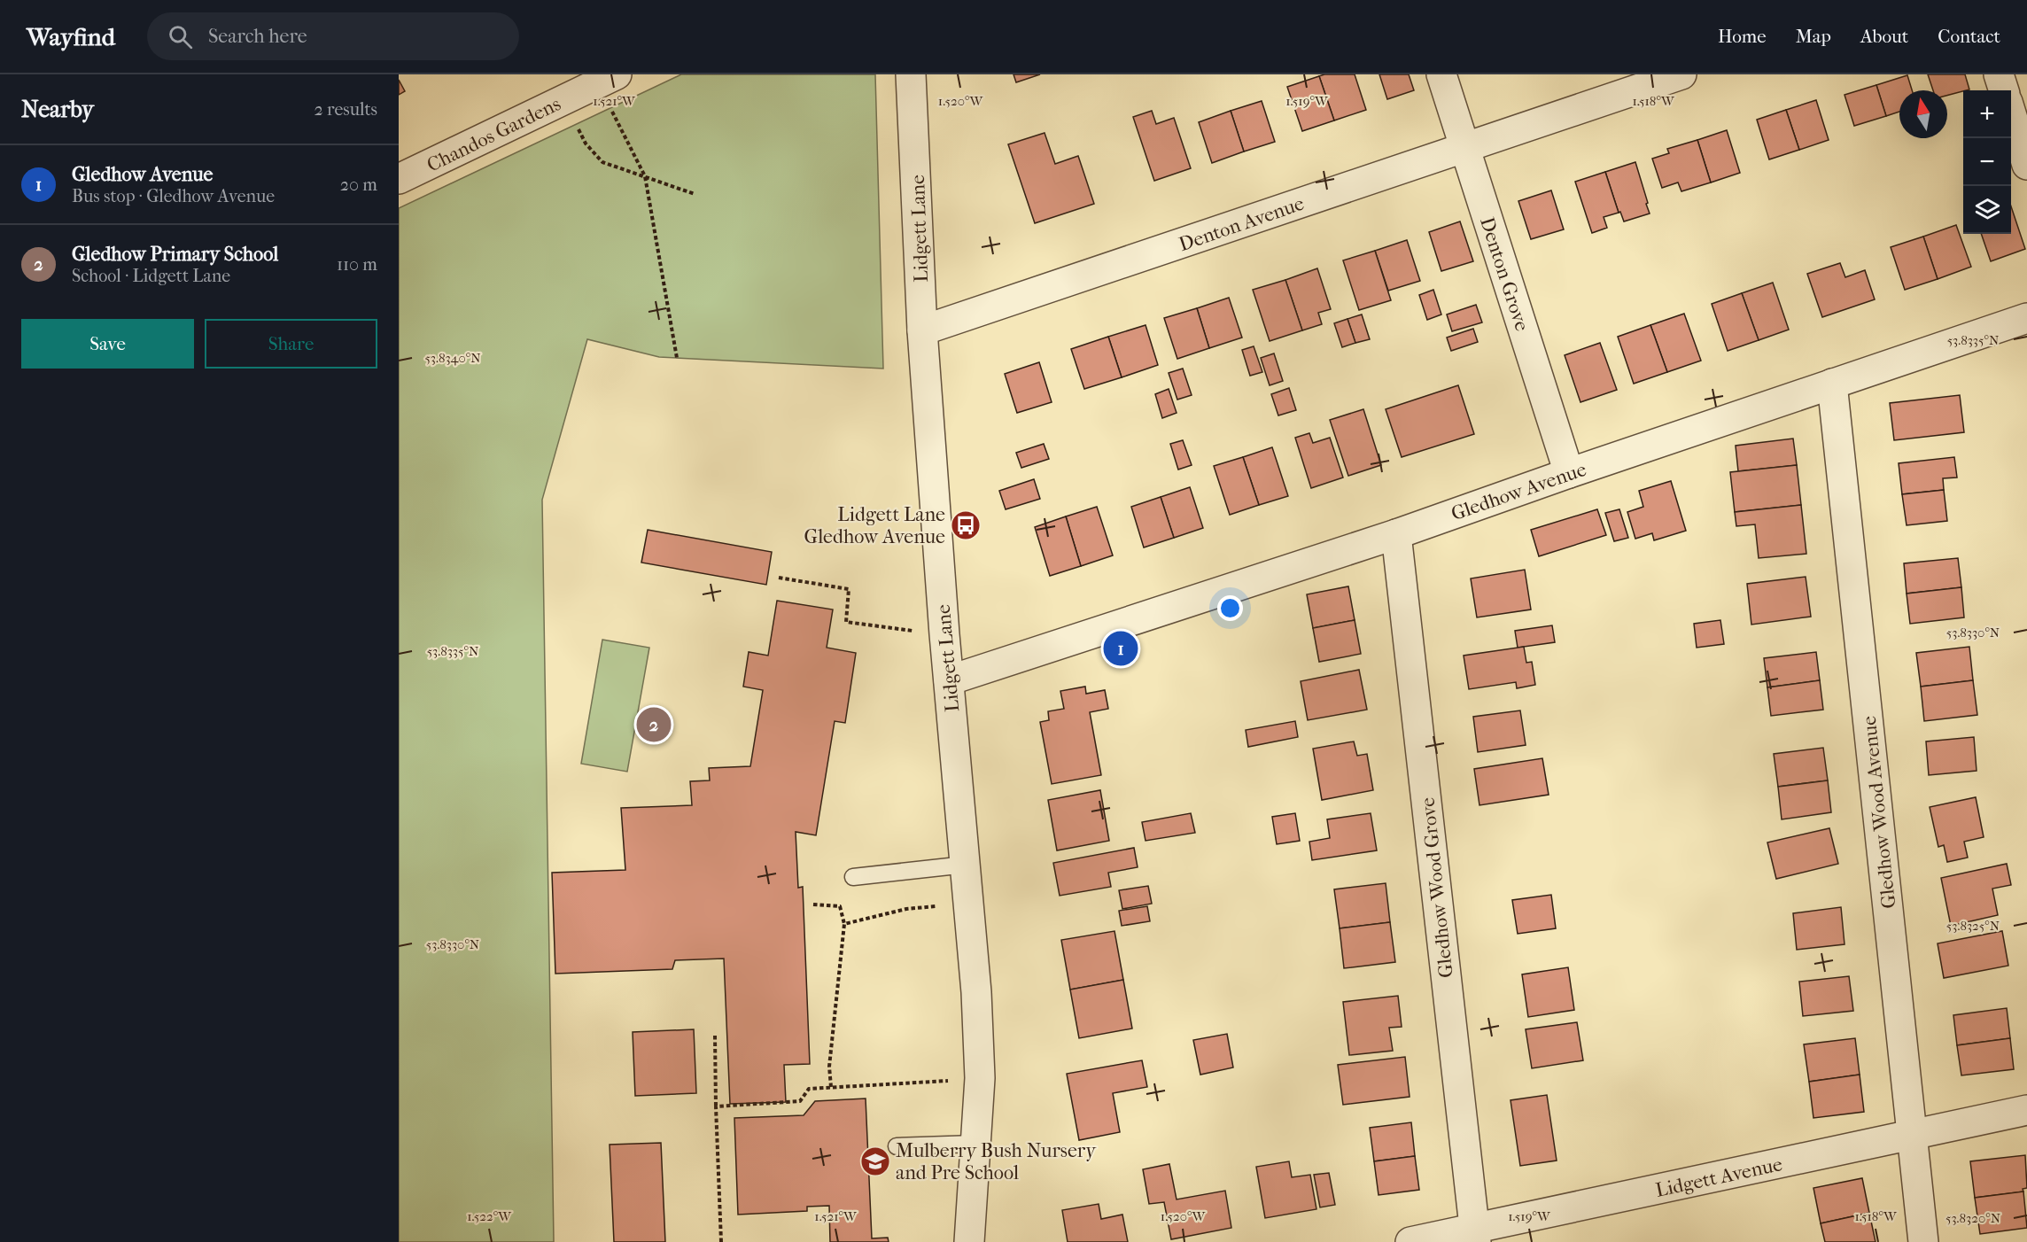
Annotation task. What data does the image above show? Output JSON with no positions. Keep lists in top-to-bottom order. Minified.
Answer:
{"streets":{"street":["Chandos Gardens","Denton Avenue","Lidgett Lane","Denton Grove","Gledhow Avenue","Gledhow Wood Avenue","Gledhow Wood Grove","Lidgett Avenue"]},"crossings":[["Denton Avenue","Lidgett Lane"],["Denton Avenue","Denton Grove"],["Lidgett Lane","Gledhow Avenue"],["Denton Grove","Gledhow Avenue"],["Gledhow Avenue","Gledhow Wood Avenue"],["Gledhow Avenue","Gledhow Wood Grove"],["Gledhow Wood Avenue","Lidgett Avenue"],["Gledhow Wood Grove","Lidgett Avenue"]],"places":{"bus stop":["Lidgett Lane Gledhow Avenue"],"school or university":["Mulberry Bush Nursery and Pre School"]},"north":"top","page":{"header":"Wayfind","search":"Search here","nav":["Home","Map","About","Contact"],"heading":["Nearby","2 results"],"map_buttons":["+","−"],"list":[{"mark":"1","name":"Gledhow Avenue","note":"Bus stop · Gledhow Avenue","value":"20 m"},{"mark":"2","name":"Gledhow Primary School","note":"School · Lidgett Lane","value":"110 m"}],"buttons":["Save","Share"],"pins":["1","2"]},"coordinates":["1.521°W","1.520°W","1.519°W","1.518°W","53.8335°N","53.8340°N","53.8330°N","53.8325°N","1.522°W","53.8320°N"]}
